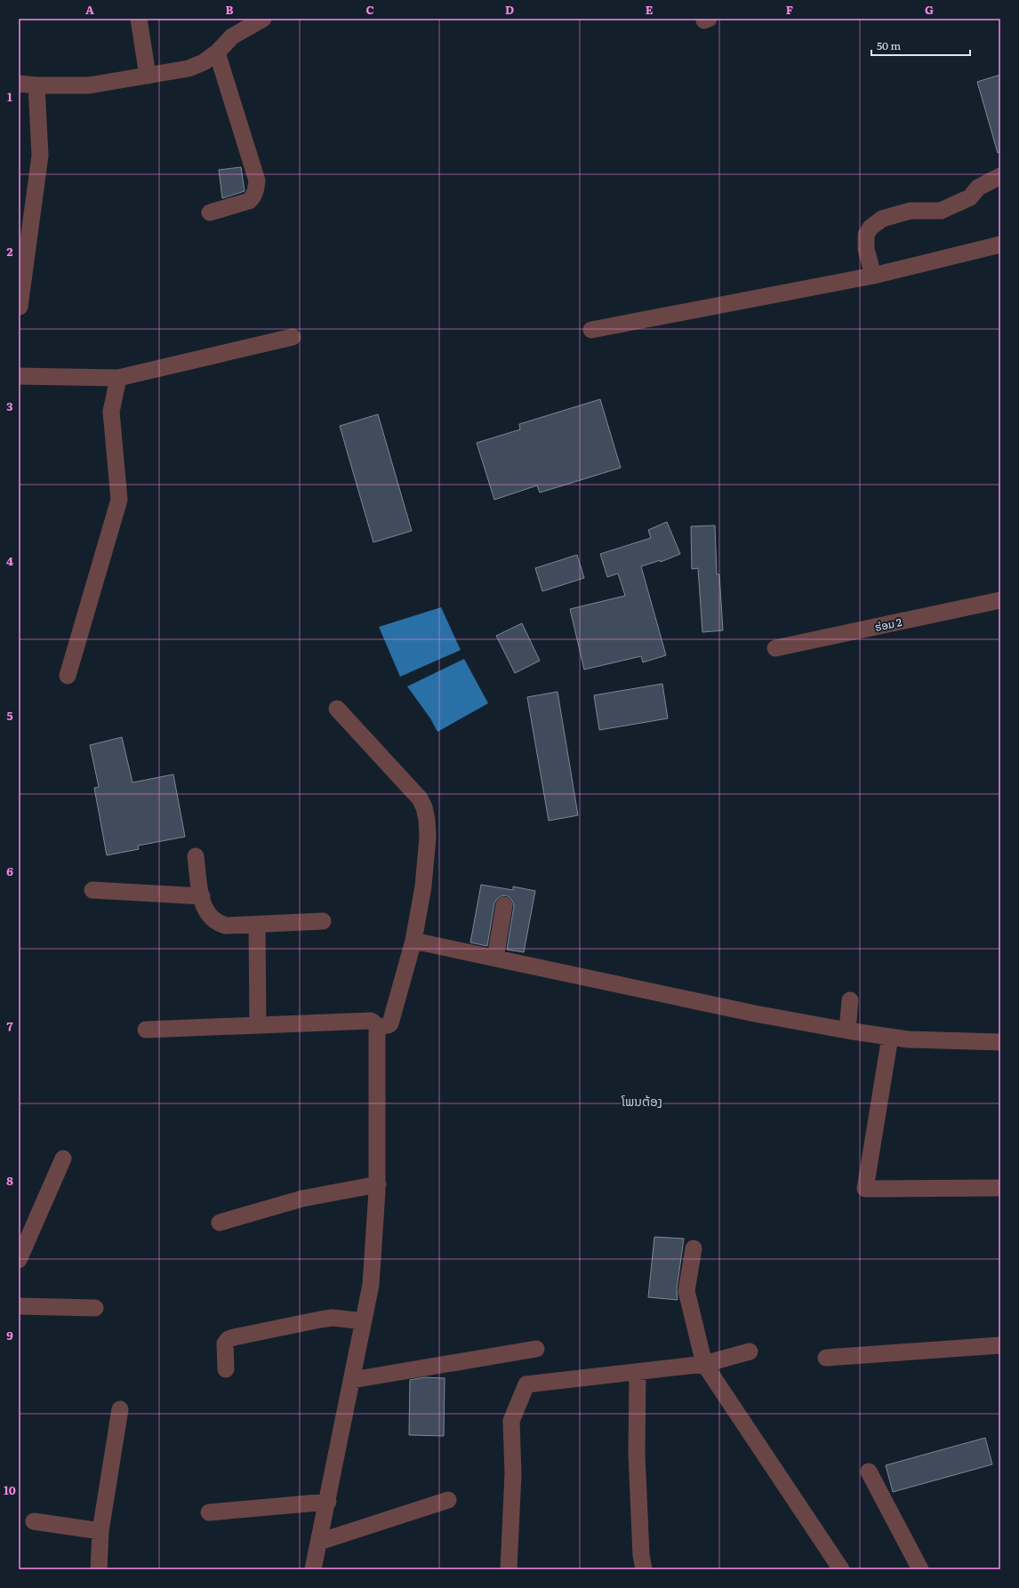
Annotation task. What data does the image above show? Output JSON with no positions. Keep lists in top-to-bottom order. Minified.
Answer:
{"streets":{"street":["ຮ່ອມ 2"]},"districts":["ໂພນຕ້ອງ"],"scale_bar":"50 m","grid":{"columns":["A","B","C","D","E","F","G"],"rows":["1","2","3","4","5","6","7","8","9","10"]}}
